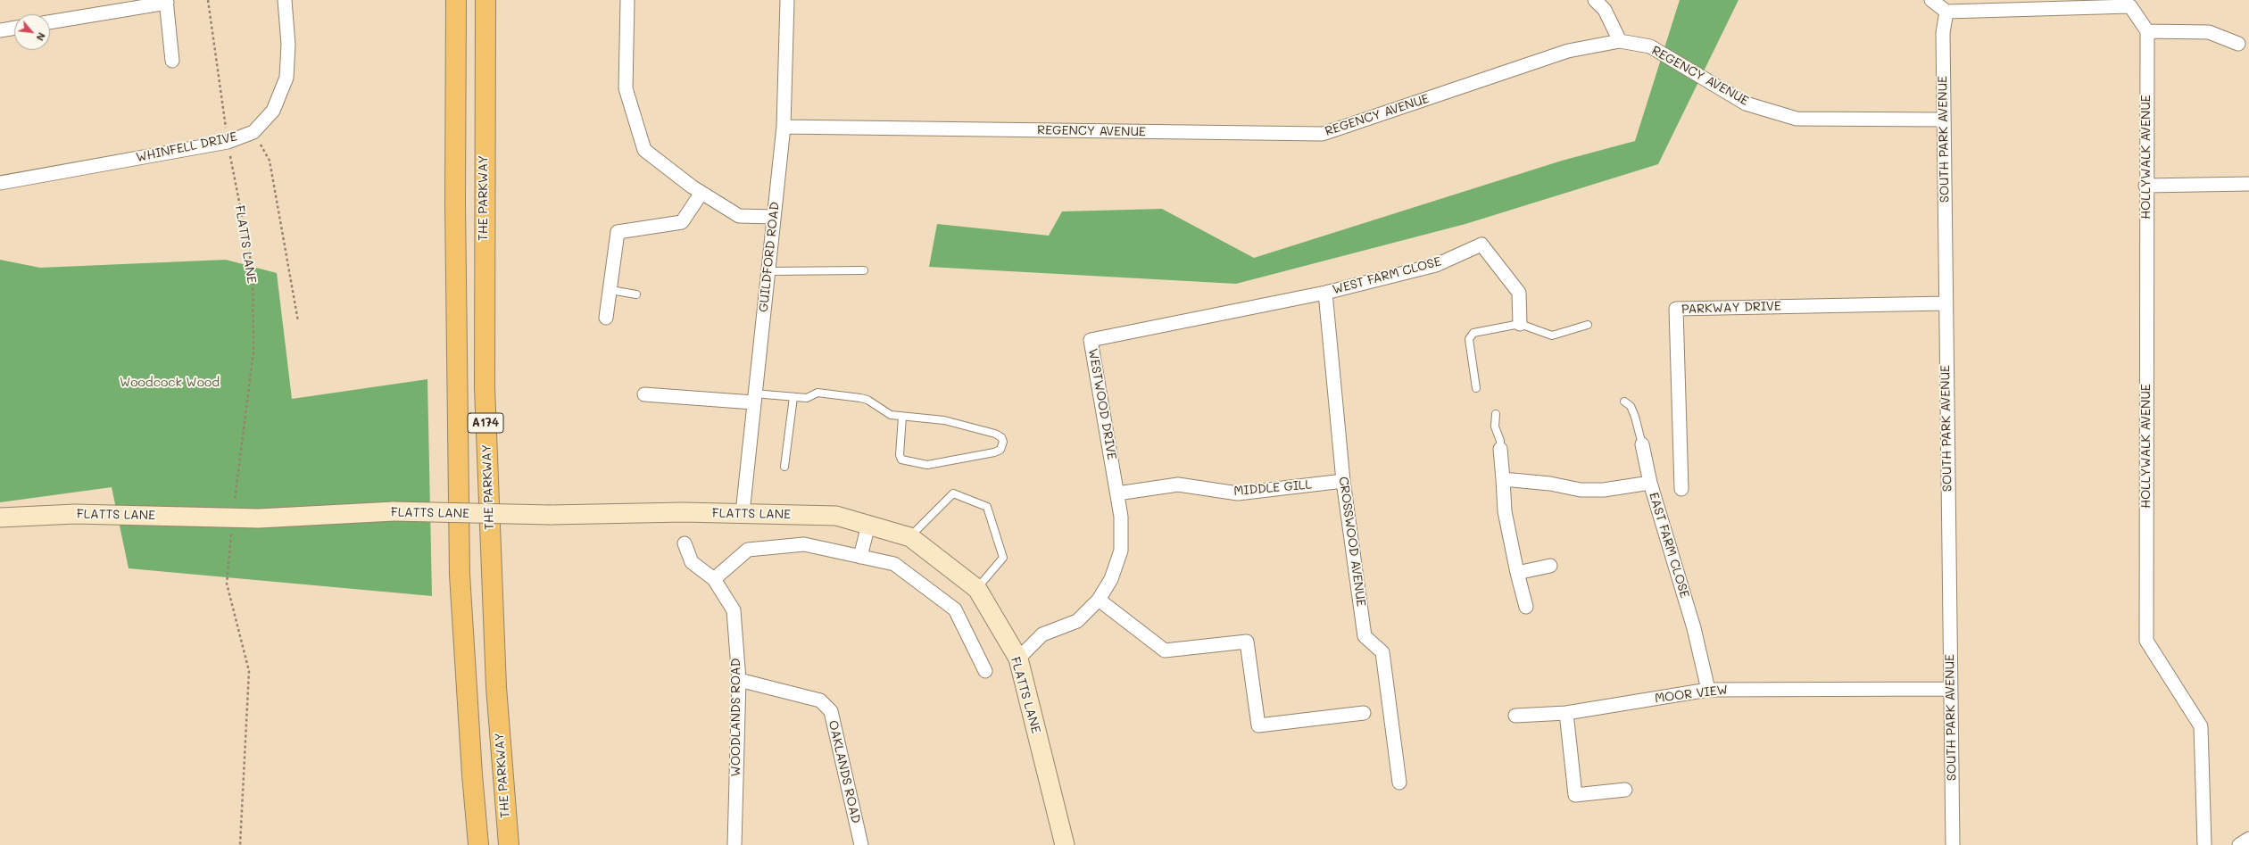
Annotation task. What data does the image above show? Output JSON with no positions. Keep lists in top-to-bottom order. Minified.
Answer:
{"streets":{"highway":["THE PARKWAY","A174"],"street":["REGENCY AVENUE","SOUTH PARK AVENUE","WHINFELL DRIVE","HOLLYWALK AVENUE","FLATTS LANE","GUILDFORD ROAD","WEST FARM CLOSE","PARKWAY DRIVE","WESTWOOD DRIVE","MIDDLE GILL","CROSSWOOD AVENUE","EAST FARM CLOSE","MOOR VIEW","WOODLANDS ROAD","OAKLANDS ROAD"]},"crossings":[["REGENCY AVENUE","SOUTH PARK AVENUE"],["REGENCY AVENUE","GUILDFORD ROAD"],["SOUTH PARK AVENUE","PARKWAY DRIVE"],["SOUTH PARK AVENUE","MOOR VIEW"],["WHINFELL DRIVE","FLATTS LANE"],["FLATTS LANE","GUILDFORD ROAD"],["FLATTS LANE","WESTWOOD DRIVE"],["WEST FARM CLOSE","WESTWOOD DRIVE"],["WEST FARM CLOSE","CROSSWOOD AVENUE"],["WESTWOOD DRIVE","MIDDLE GILL"],["WESTWOOD DRIVE","CROSSWOOD AVENUE"],["MIDDLE GILL","CROSSWOOD AVENUE"],["EAST FARM CLOSE","MOOR VIEW"],["WOODLANDS ROAD","OAKLANDS ROAD"]],"parks":["Woodcock Wood"],"north":"bottom right"}
